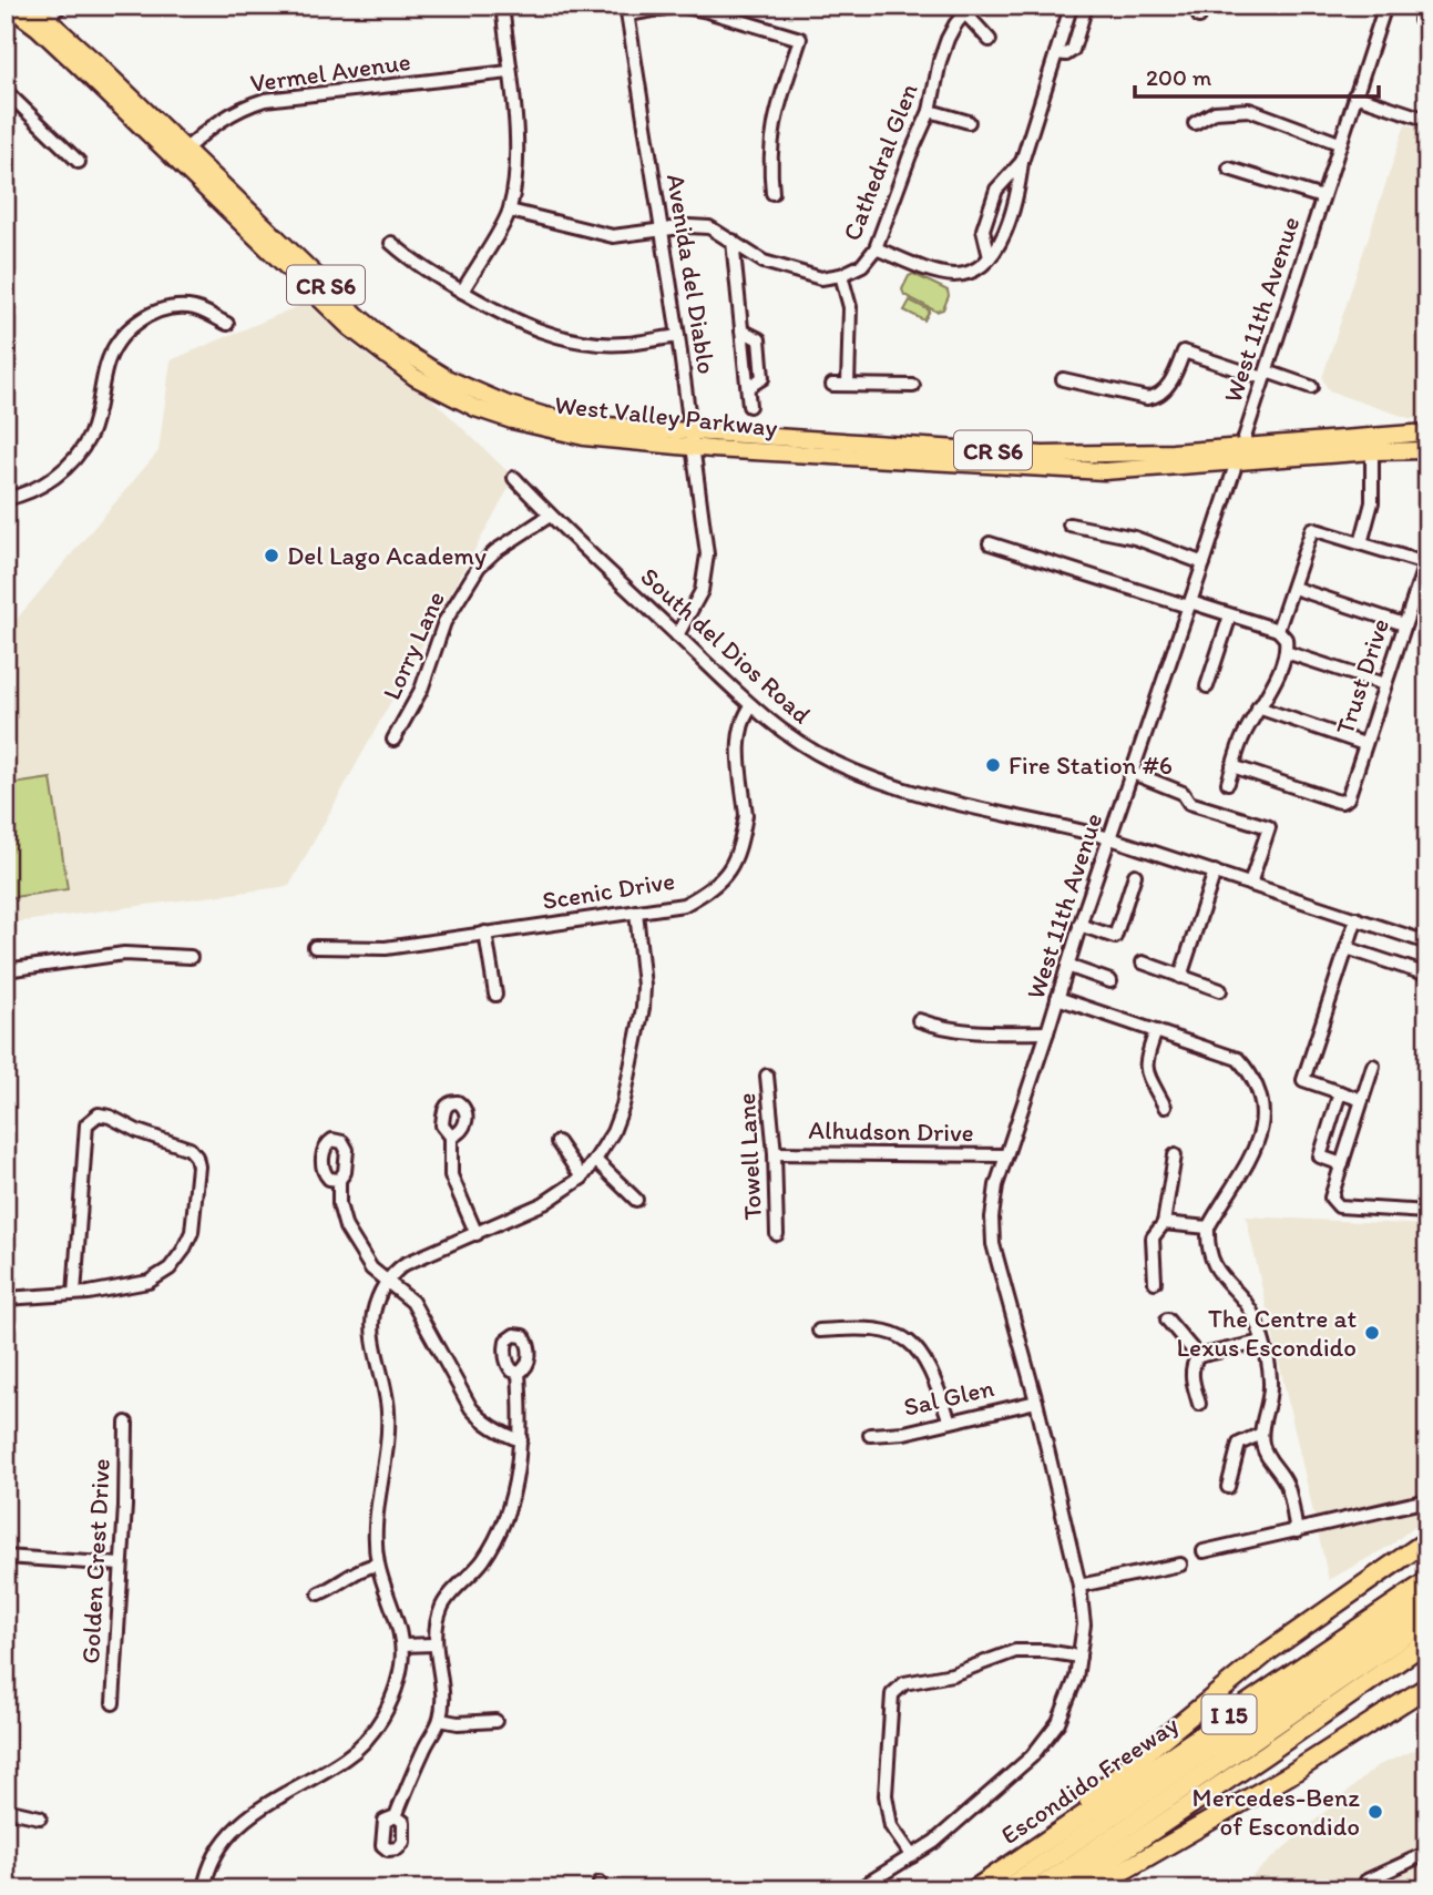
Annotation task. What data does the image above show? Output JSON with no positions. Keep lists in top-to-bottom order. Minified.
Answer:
{"streets":{"highway":["I 15","Escondido Freeway"],"main road":["CR S6","West Valley Parkway"],"street":["Vermel Avenue","Cathedral Glen","Avenida del Diablo","West 11th Avenue","Lorry Lane","South del Dios Road","Trust Drive","Scenic Drive","Alhudson Drive","Towell Lane","Sal Glen","Golden Crest Drive"]},"crossings":[["Vermel Avenue","West Valley Parkway"],["Cathedral Glen","Avenida del Diablo"],["Avenida del Diablo","West Valley Parkway"],["Avenida del Diablo","South del Dios Road"],["West 11th Avenue","West Valley Parkway"],["West 11th Avenue","South del Dios Road"],["West 11th Avenue","Alhudson Drive"],["West 11th Avenue","Sal Glen"],["Lorry Lane","South del Dios Road"],["South del Dios Road","Scenic Drive"],["Alhudson Drive","Towell Lane"]],"places":["Del Lago Academy","Fire Station #6","The Centre at Lexus Escondido","Mercedes-Benz of Escondido"],"scale_bar":"200 m"}
